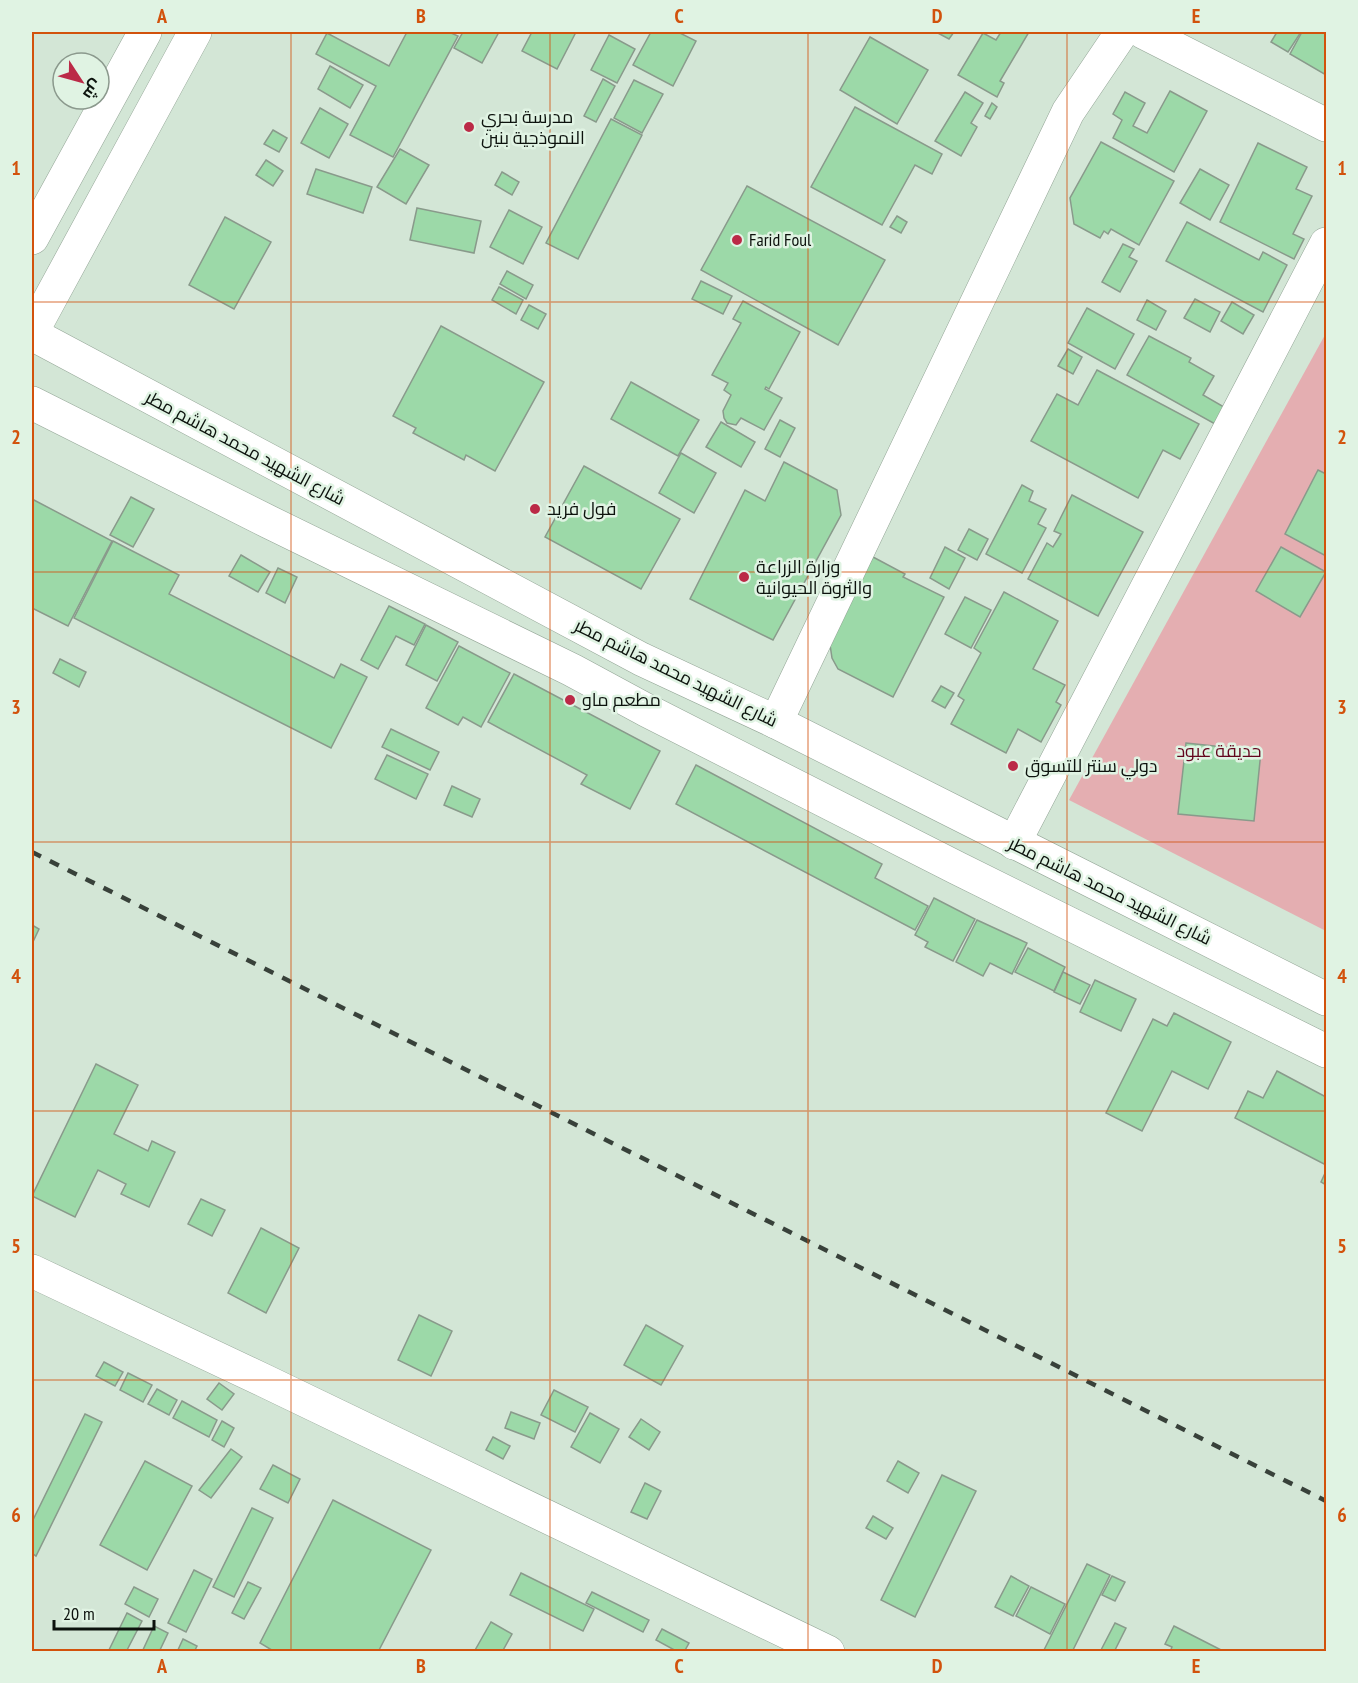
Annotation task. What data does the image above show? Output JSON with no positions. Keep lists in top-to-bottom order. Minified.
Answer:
{"streets":{"street":["شارع الشهيد محمد هاشم مطر"]},"parks":["حديقة عبود"],"places":["مدرسة بحري النموذجية بنين","Farid Foul","فول فريد","وزارة الزراعة والثروة الحيوانية","مطعم ماو","دولي سنتر للتسوق"],"scale_bar":"20 m","north":"bottom right","grid":{"columns":["A","B","C","D","E"],"rows":["1","2","3","4","5","6"]}}
